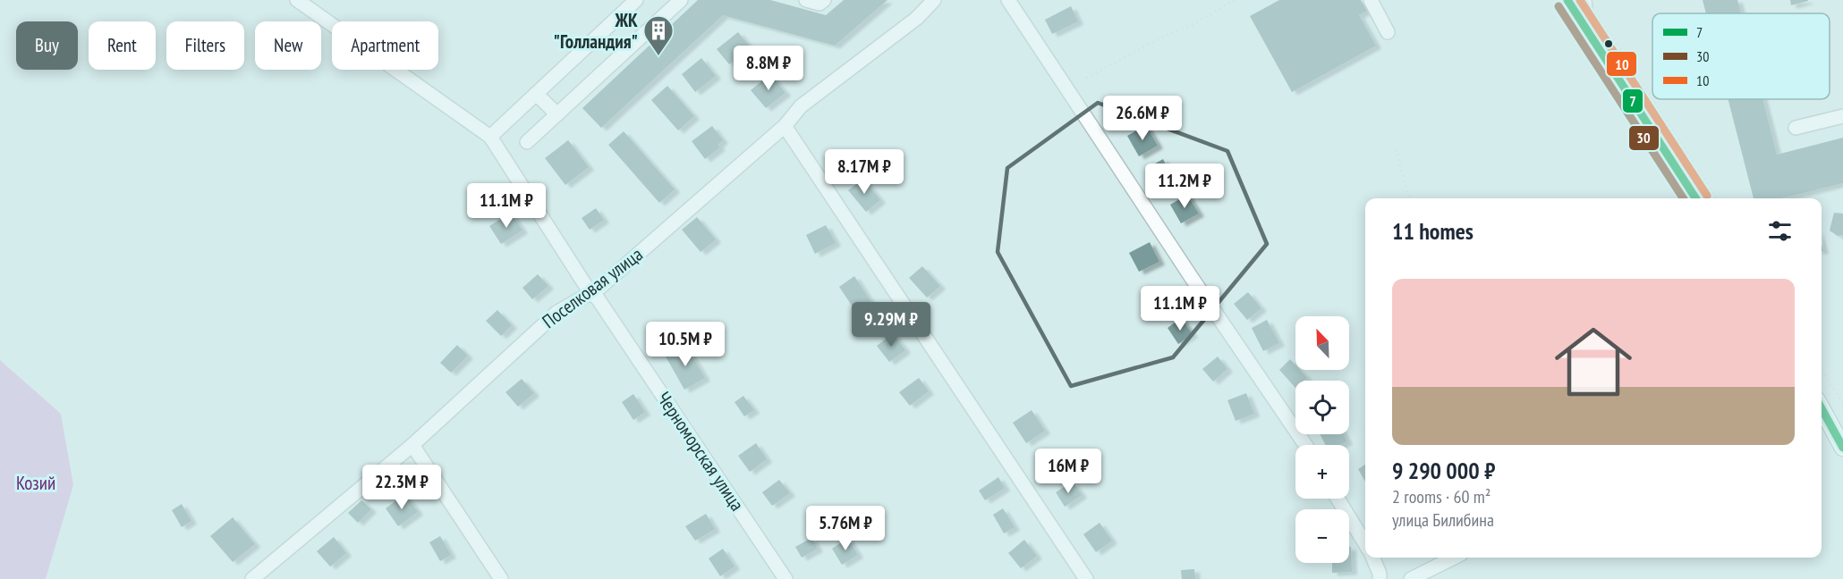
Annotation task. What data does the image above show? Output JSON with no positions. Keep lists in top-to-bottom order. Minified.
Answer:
{"streets":{"street":["Поселковая улица","Черноморская улица"]},"crossings":[["Поселковая улица","Черноморская улица"]],"parks":["Козий"],"places":{"building":["ЖК \"Голландия\""]},"lines":["transit line 7","transit line 10","transit line 30"],"legend":["7","30","10"],"north":"top left","page":{"chip":["Buy","Rent","Filters","New","Apartment"],"price":["8.8M ₽","26.6M ₽","8.17M ₽","11.2M ₽","11.1M ₽","11.1M ₽","9.29M ₽","10.5M ₽","16M ₽","22.3M ₽","5.76M ₽"],"heading":"11 homes","list":[{"name":"9 290 000 ₽","note":"2 rooms · 60 m² · улица Билибина"}],"map_buttons":["+","−"]}}
